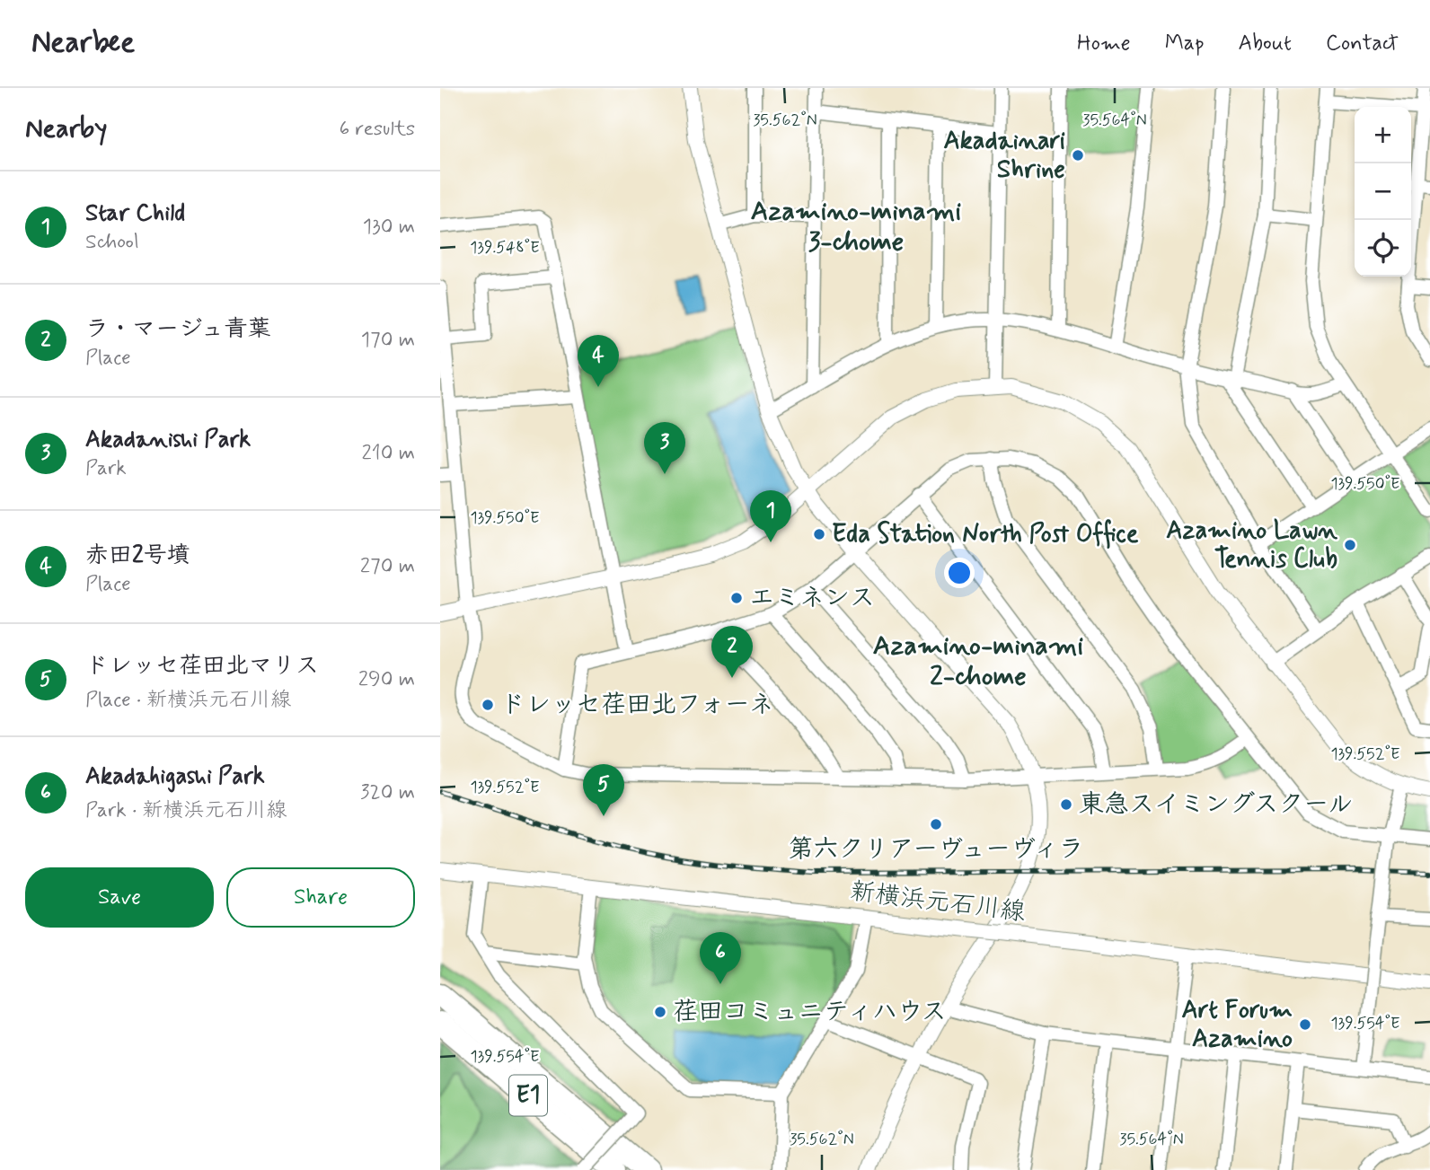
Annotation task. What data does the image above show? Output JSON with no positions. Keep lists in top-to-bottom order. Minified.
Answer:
{"streets":{"highway":["E1"],"street":["新横浜元石川線"]},"districts":["Azamino-minami 3-chome","Azamino-minami 2-chome"],"places":["Akadainari Shrine","Eda Station North Post Office","Azamino Lawn Tennis Club","エミネンス","ドレッセ荏田北フォーネ","東急スイミングスクール","第六クリアーヴューヴィラ","荏田コミュニティハウス","Art Forum Azamino"],"page":{"header":"Nearbee","nav":["Home","Map","About","Contact"],"heading":["Nearby","6 results"],"map_buttons":["+","−"],"list":[{"mark":"1","name":"Star Child","note":"School","value":"130 m"},{"mark":"2","name":"ラ・マージュ青葉","note":"Place","value":"170 m"},{"mark":"3","name":"Akadanishi Park","note":"Park","value":"210 m"},{"mark":"4","name":"赤田2号墳","note":"Place","value":"270 m"},{"mark":"5","name":"ドレッセ荏田北マリス","note":"Place · 新横浜元石川線","value":"290 m"},{"mark":"6","name":"Akadahigashi Park","note":"Park · 新横浜元石川線","value":"320 m"}],"pins":["4","3","1","2","5","6"],"buttons":["Save","Share"]},"coordinates":["35.562°N","35.564°N","139.548°E","139.550°E","139.552°E","139.554°E"]}
